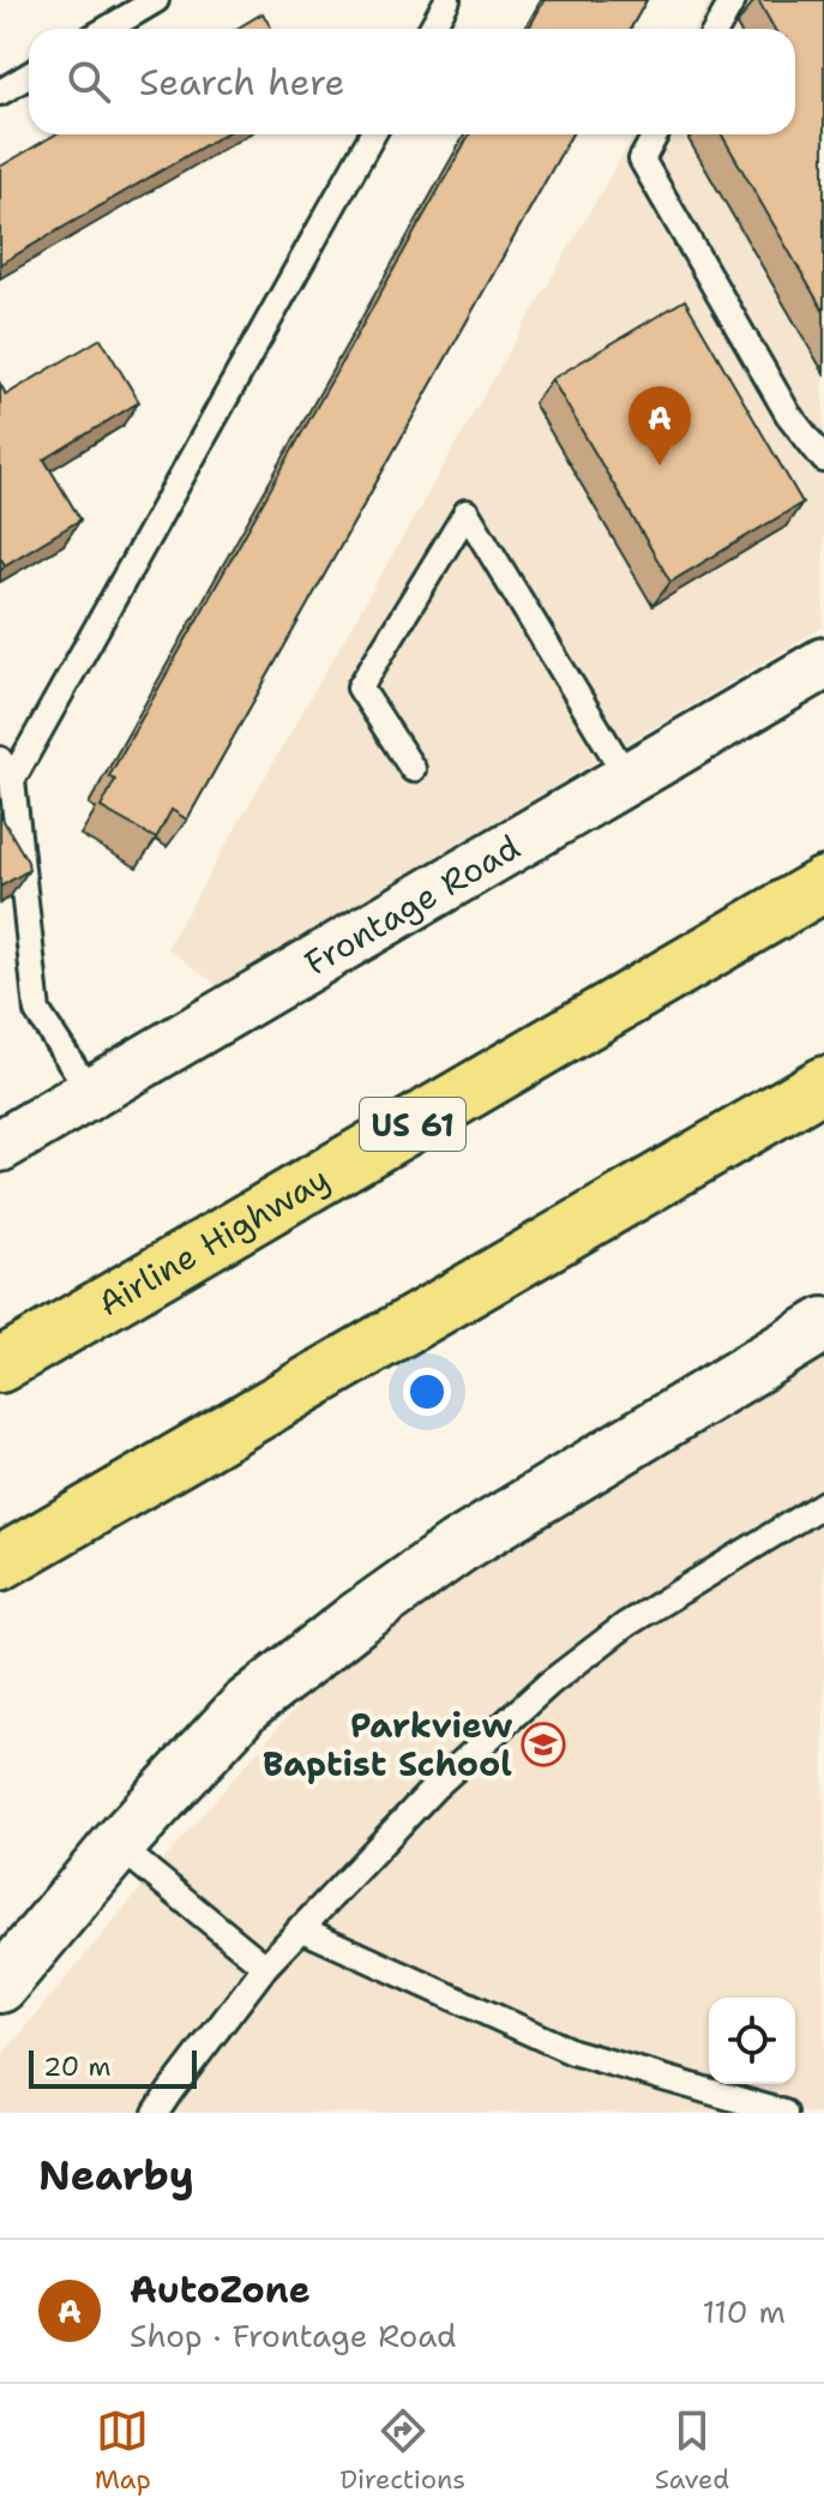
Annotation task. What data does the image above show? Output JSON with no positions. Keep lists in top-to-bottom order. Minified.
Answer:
{"streets":{"highway":["US 61","Airline Highway"],"street":["Frontage Road"]},"places":{"school or university":["Parkview Baptist School"]},"scale_bar":"20 m","page":{"search":"Search here","pins":"A","scale":"20 m","heading":"Nearby","list":[{"mark":"A","name":"AutoZone","note":"Shop · Frontage Road","value":"110 m"}],"nav":["Map","Directions","Saved"]}}
